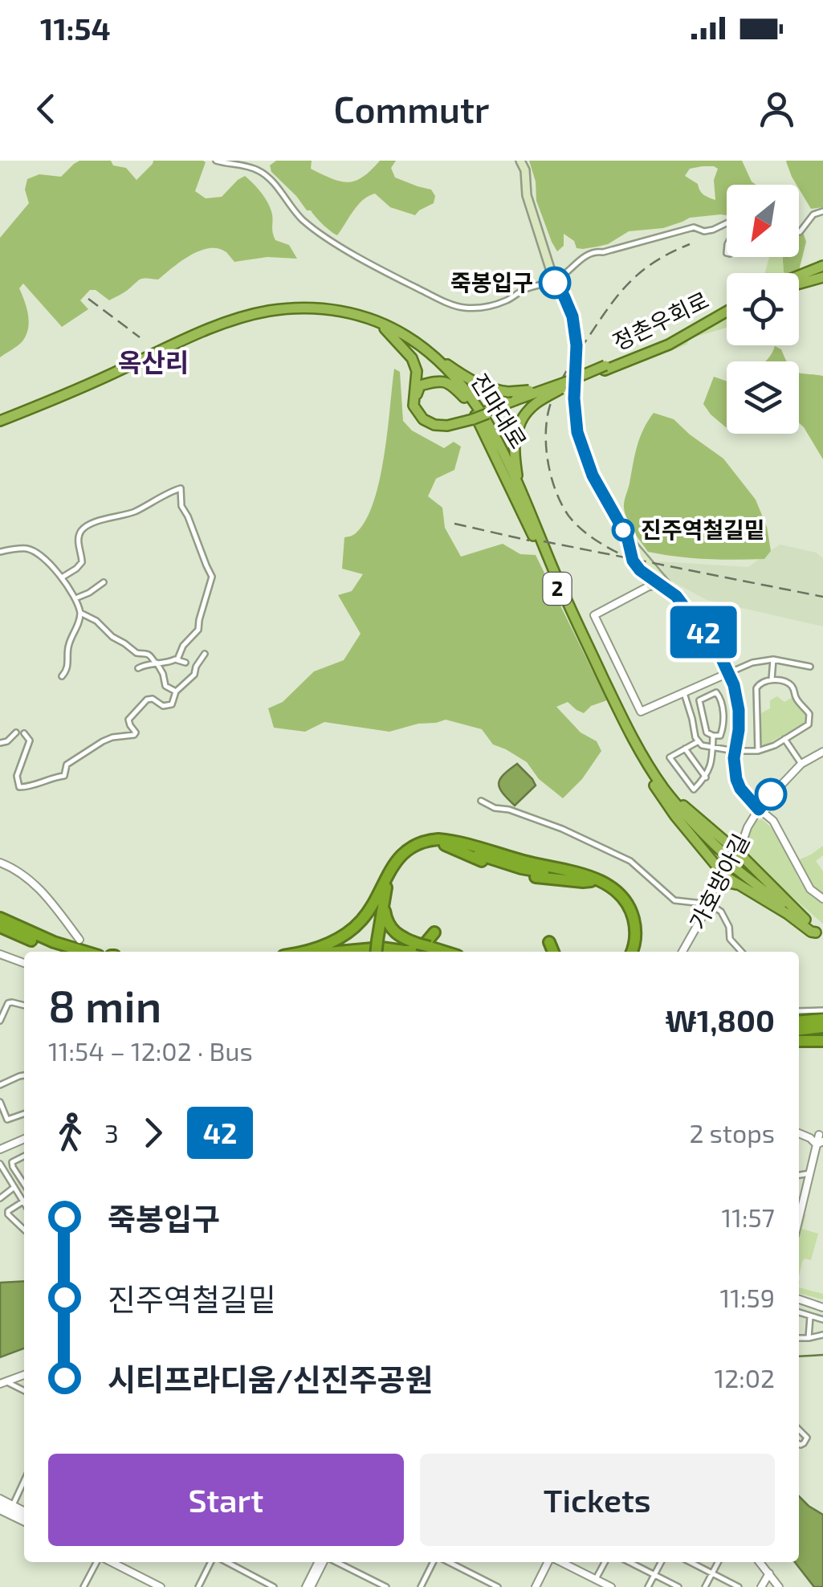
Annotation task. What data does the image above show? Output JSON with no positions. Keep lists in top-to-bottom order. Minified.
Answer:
{"streets":{"highway":["정촌우회로","진마대로","2"],"street":["가호방아길"]},"crossings":[["진마대로","2"]],"districts":["옥산리"],"places":["죽봉입구","진주역철길밑"],"lines":["bus line 42"],"north":"bottom left","page":{"status":"11:54","header":"Commutr","on_map":"42","heading":["8 min","11:54 – 12:02 · Bus","₩1,800"],"legs":["3","42","2 stops"],"list":[{"name":"죽봉입구","value":"11:57"},{"name":"진주역철길밑","value":"11:59"},{"name":"시티프라디움/신진주공원","value":"12:02"}],"buttons":["Start","Tickets"]}}
